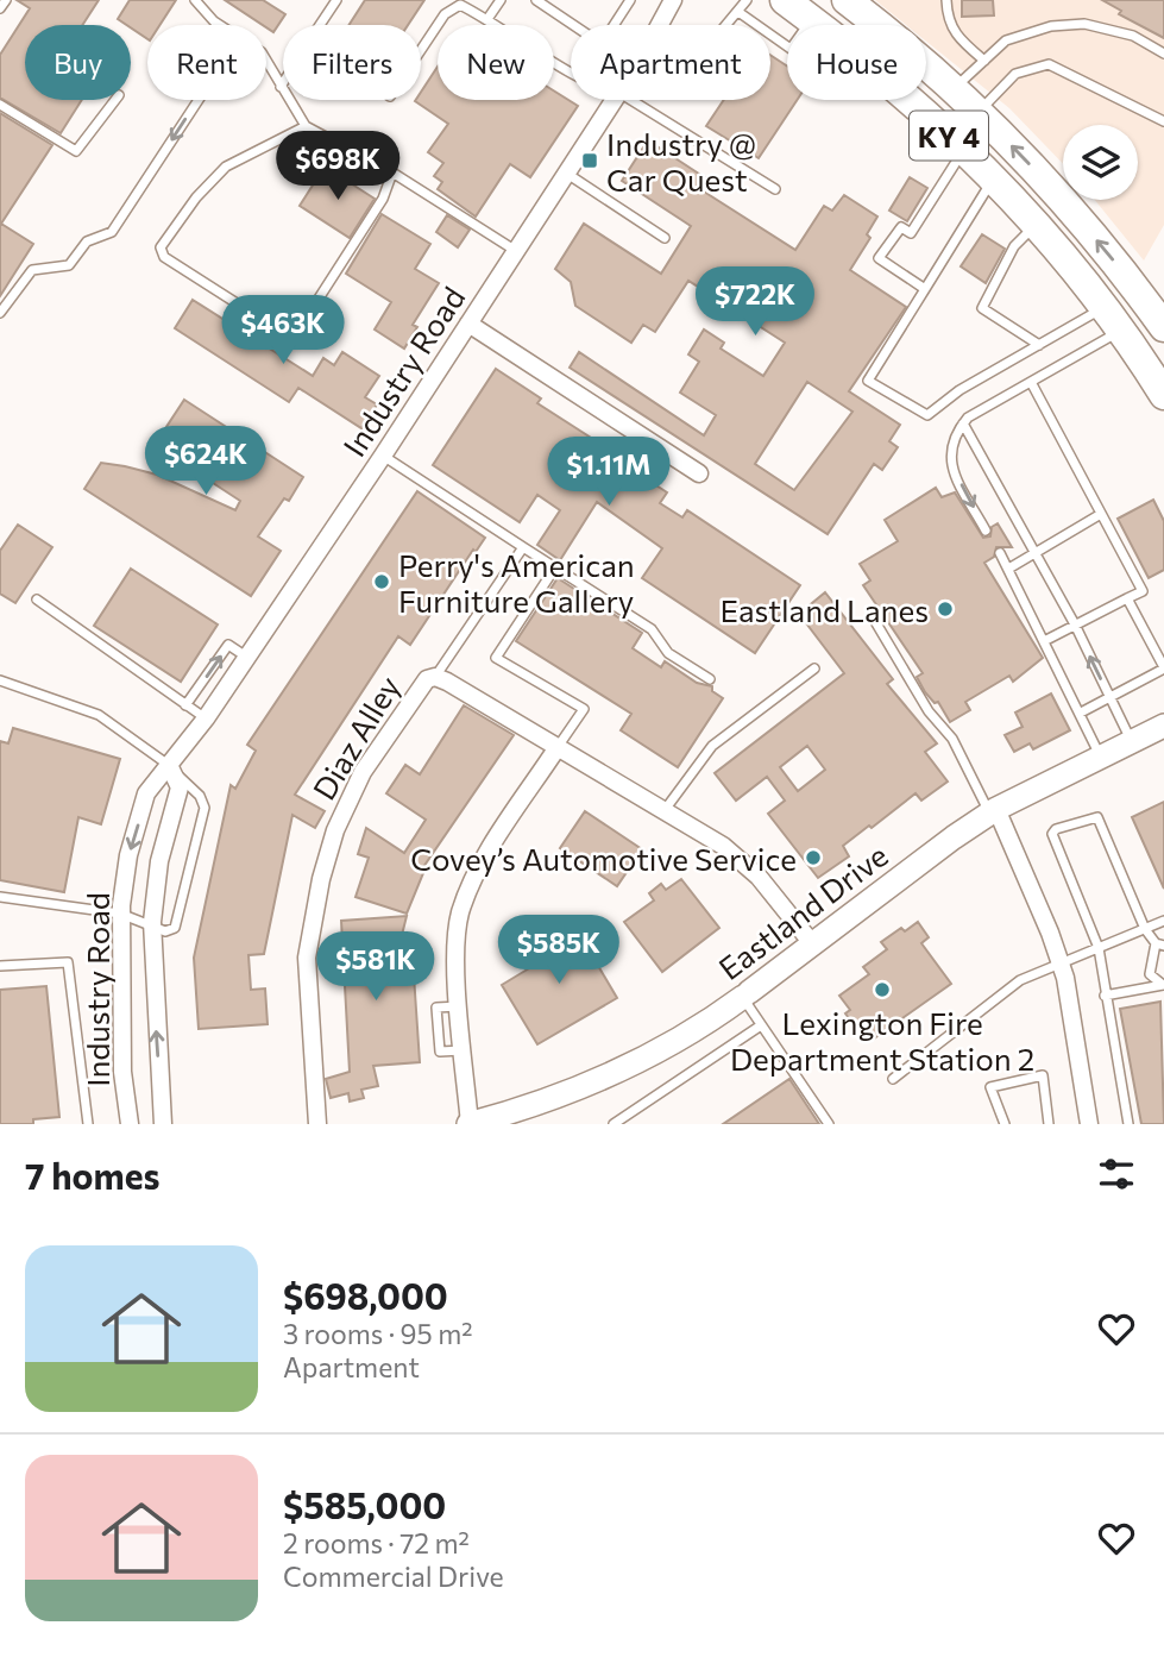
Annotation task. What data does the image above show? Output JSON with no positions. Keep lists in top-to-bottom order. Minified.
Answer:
{"streets":{"highway":["KY 4"],"street":["Industry Road","Diaz Alley","Eastland Drive"]},"crossings":[["Diaz Alley","Eastland Drive"]],"places":{"transit":["Industry @ Car Quest"],"other":["Perry's American Furniture Gallery","Eastland Lanes","Covey’s Automotive Service","Lexington Fire Department Station 2"]},"page":{"chip":["Buy","Rent","Filters","New","Apartment","House"],"price":["$698K","$722K","$463K","$624K","$1.11M","$585K","$581K"],"heading":"7 homes","list":[{"name":"$698,000","note":"3 rooms · 95 m² · Apartment"},{"name":"$585,000","note":"2 rooms · 72 m² · Commercial Drive"}]}}
